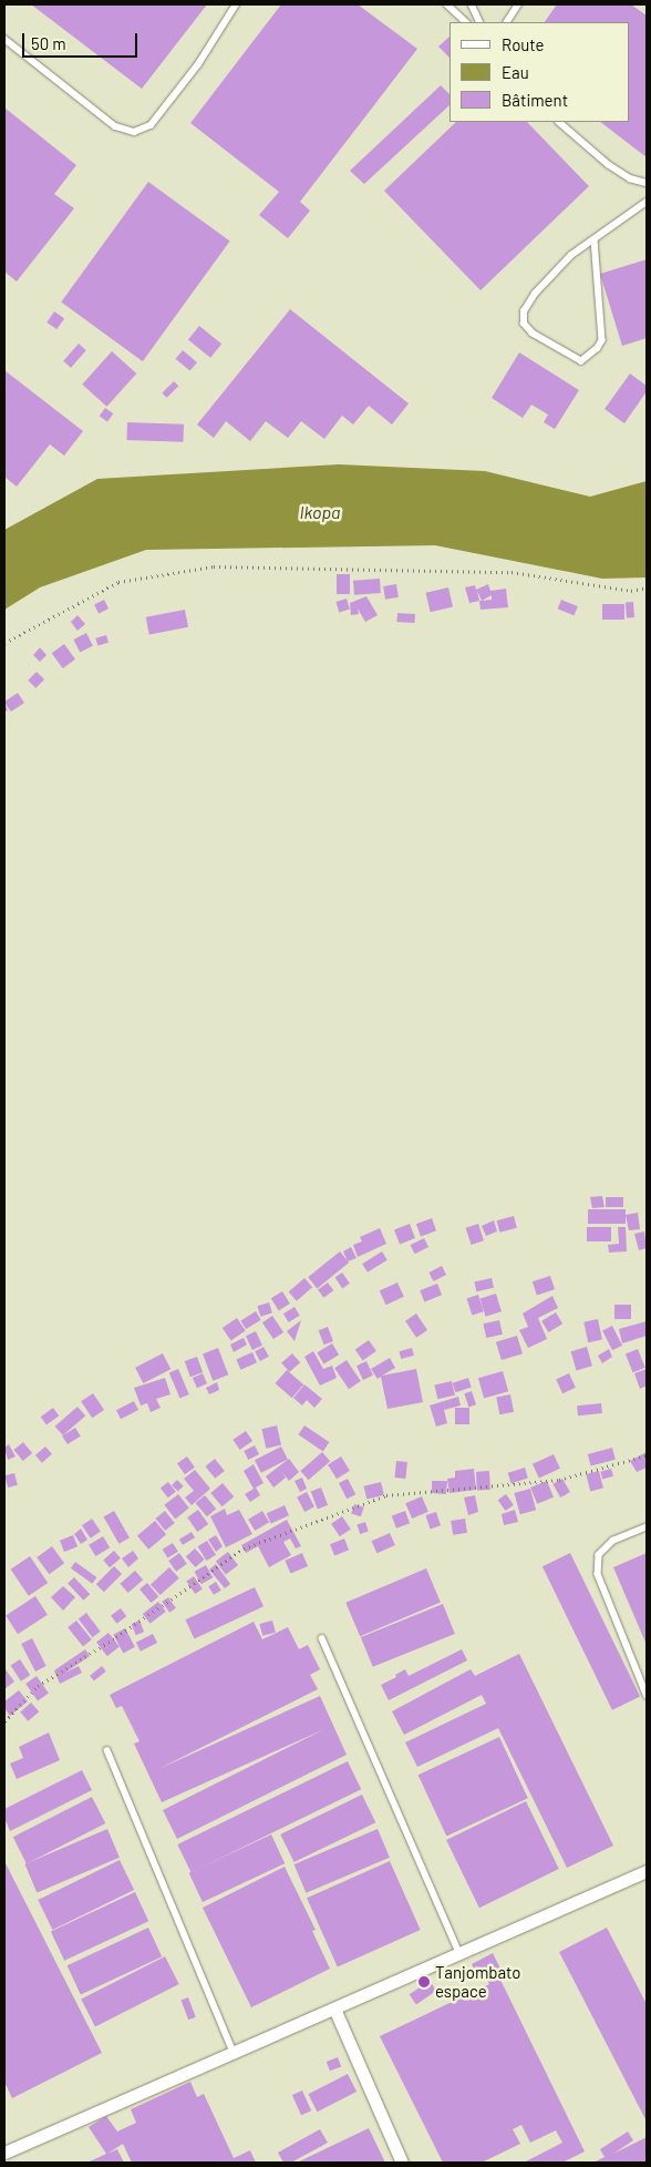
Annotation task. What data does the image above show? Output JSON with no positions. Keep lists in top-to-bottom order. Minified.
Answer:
{"water":["Ikopa"],"places":["Tanjombato espace"],"legend":["Route","Eau","Bâtiment"],"scale_bar":"50 m"}
